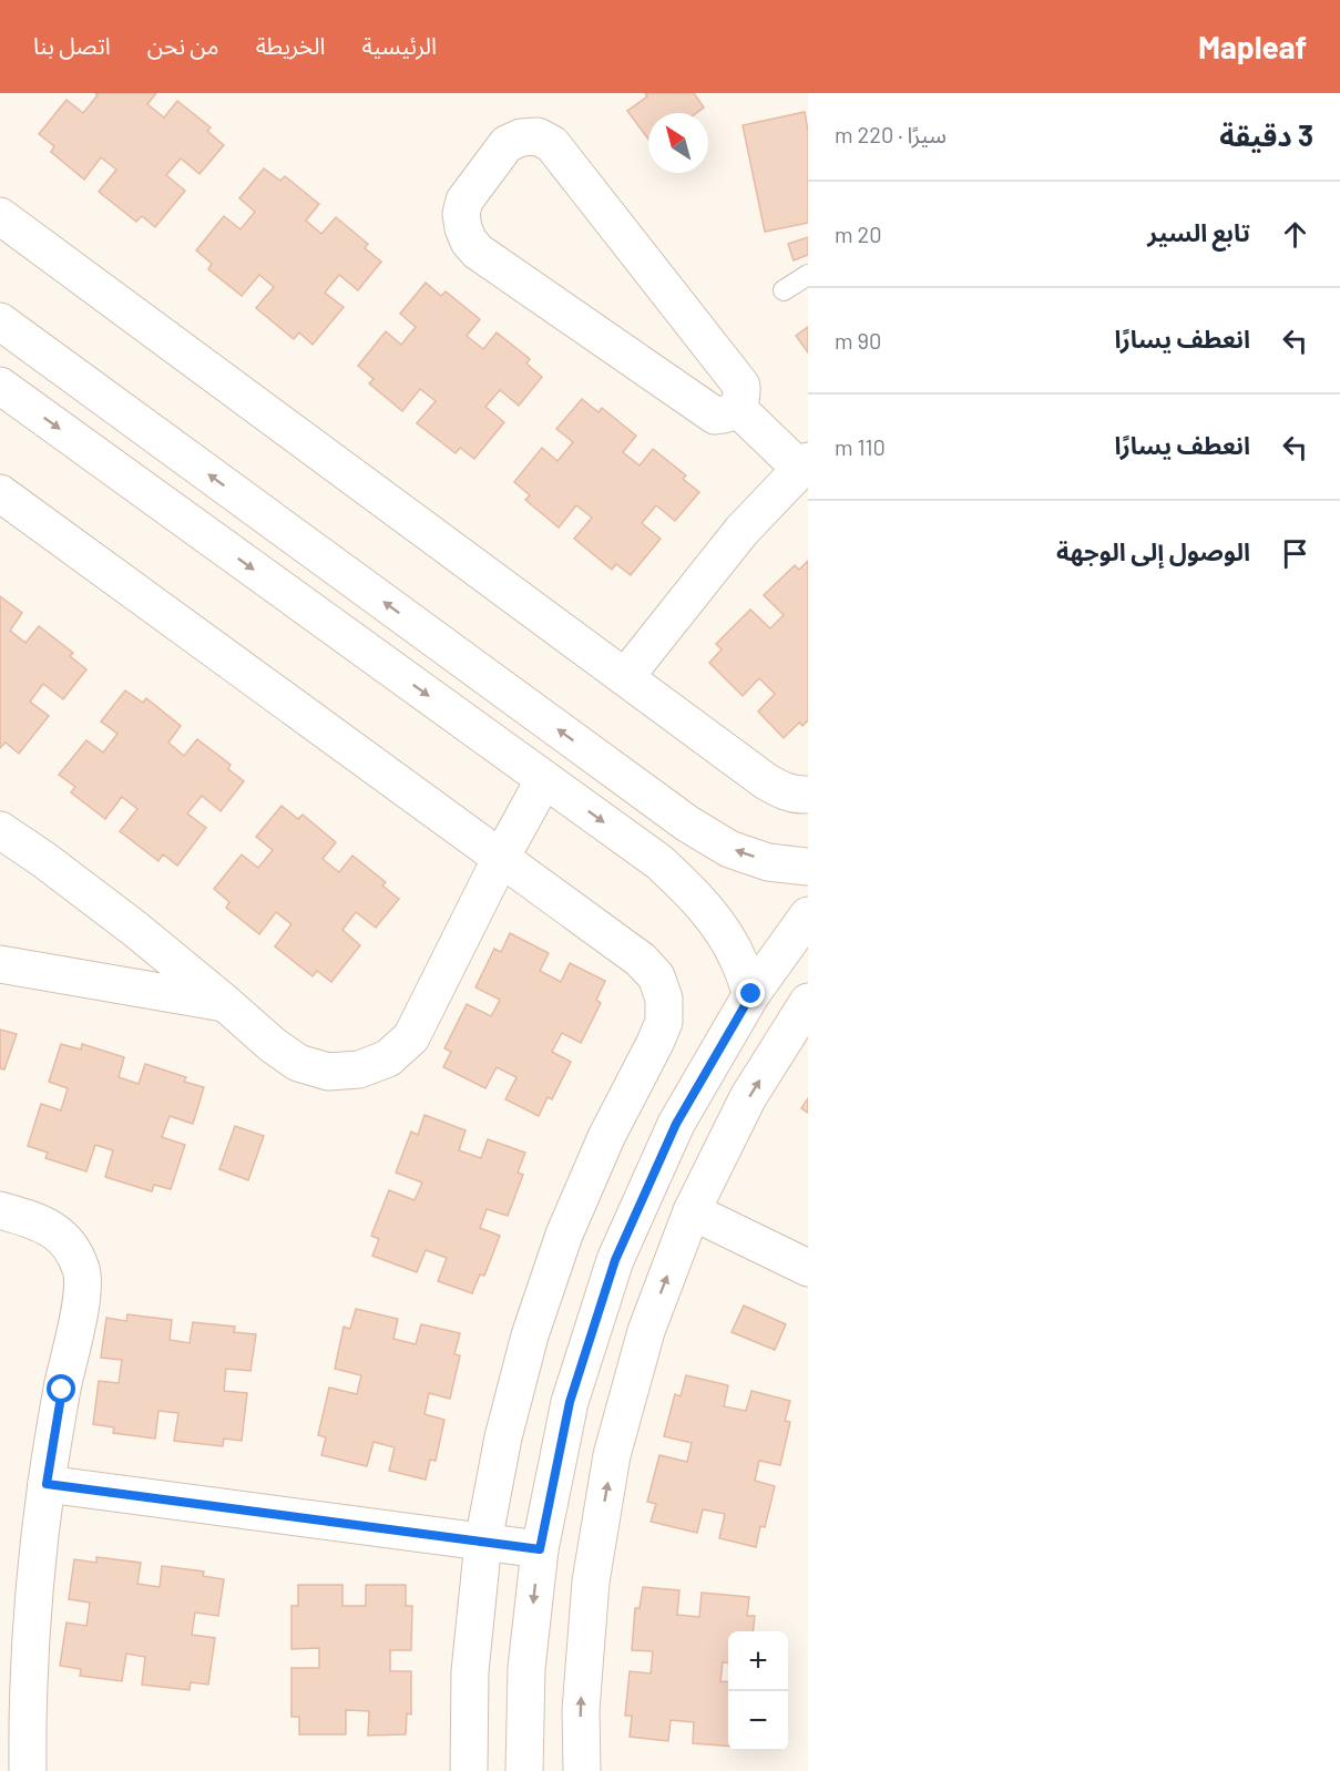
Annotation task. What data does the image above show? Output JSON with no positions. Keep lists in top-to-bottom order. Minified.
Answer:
{"north":"top left","page":{"header":"Mapleaf","nav":["الرئيسية","الخريطة","من نحن","اتصل بنا"],"heading":["3 دقيقة","سيرًا · 220 m"],"list":[["تابع السير","20 m"],["انعطف يسارًا","90 m"],["انعطف يسارًا","110 m"],"الوصول إلى الوجهة"],"map_buttons":["+","−"]}}
